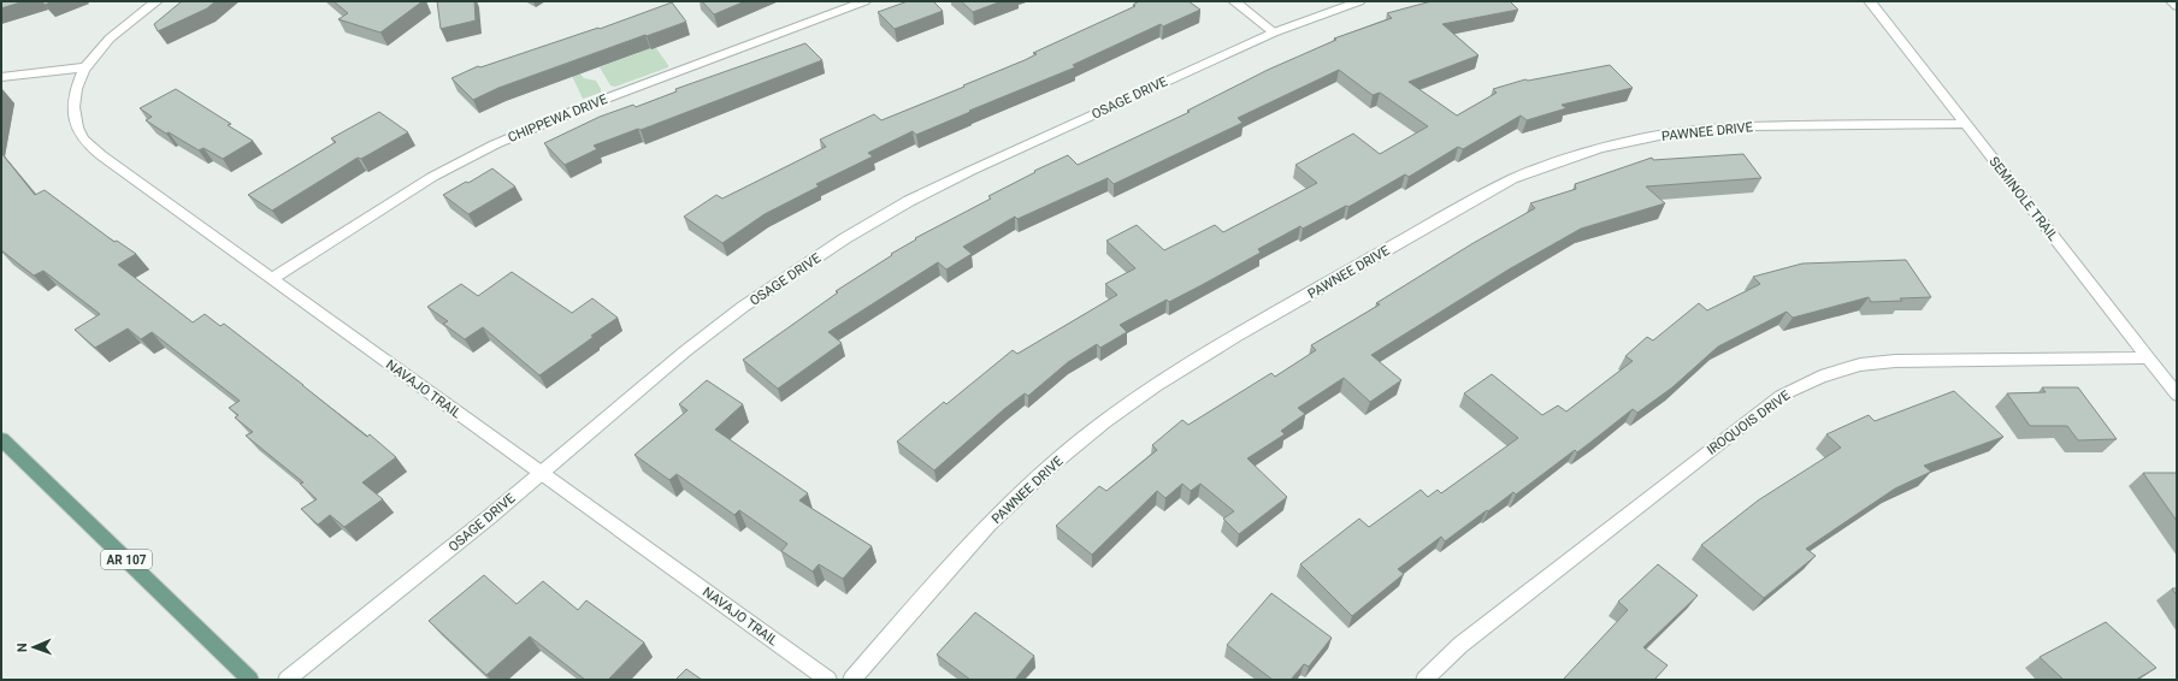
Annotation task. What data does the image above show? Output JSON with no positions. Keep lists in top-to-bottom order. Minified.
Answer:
{"streets":{"main road":["AR 107"],"street":["OSAGE DRIVE","CHIPPEWA DRIVE","PAWNEE DRIVE","SEMINOLE TRAIL","NAVAJO TRAIL","IROQUOIS DRIVE"]},"crossings":[["OSAGE DRIVE","NAVAJO TRAIL"],["CHIPPEWA DRIVE","NAVAJO TRAIL"],["PAWNEE DRIVE","SEMINOLE TRAIL"],["SEMINOLE TRAIL","IROQUOIS DRIVE"]],"north":"left"}
